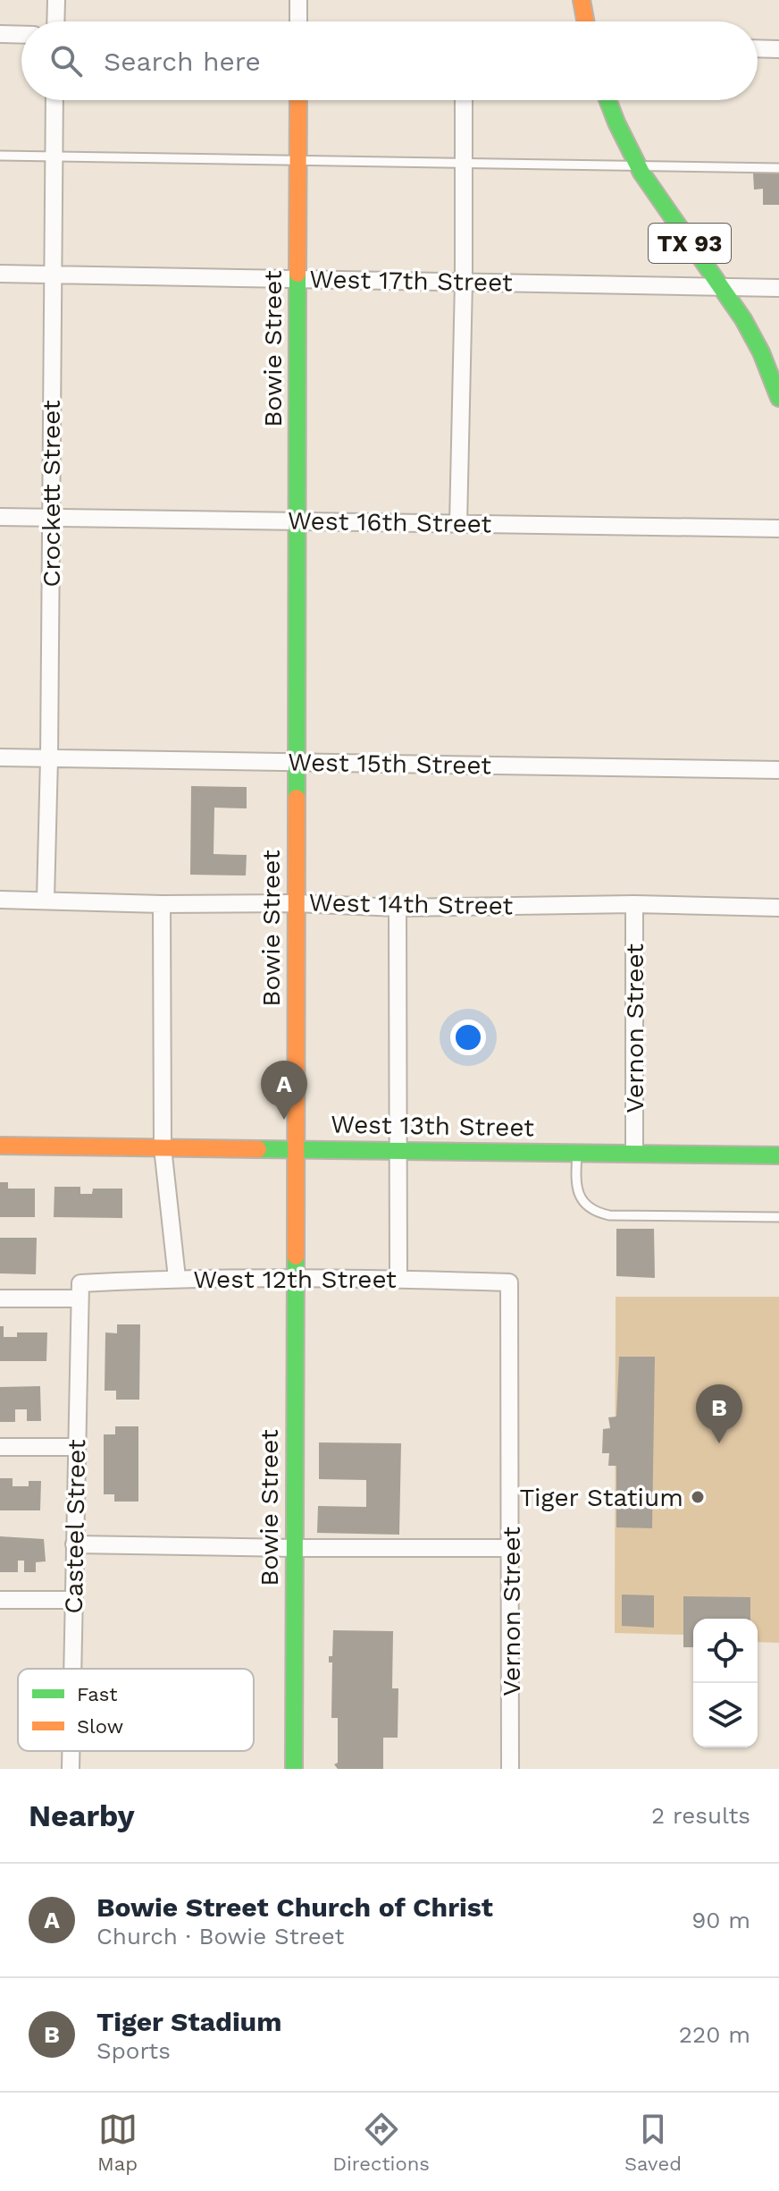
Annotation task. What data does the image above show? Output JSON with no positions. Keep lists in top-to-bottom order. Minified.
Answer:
{"streets":{"street":["TX 93","West 17th Street","Bowie Street","Crockett Street","West 16th Street","West 15th Street","West 14th Street","Vernon Street","West 13th Street","West 12th Street","Casteel Street"]},"crossings":[["TX 93","West 17th Street"],["West 17th Street","Bowie Street"],["West 17th Street","Crockett Street"],["Bowie Street","West 16th Street"],["Bowie Street","West 15th Street"],["Bowie Street","West 14th Street"],["Bowie Street","West 13th Street"],["Bowie Street","West 12th Street"],["Crockett Street","West 16th Street"],["Crockett Street","West 15th Street"],["Crockett Street","West 14th Street"],["West 14th Street","Vernon Street"],["Vernon Street","West 13th Street"],["Vernon Street","West 12th Street"],["West 12th Street","Casteel Street"]],"places":["Tiger Statium"],"legend":["Fast","Slow"],"page":{"search":"Search here","pins":["A","B"],"heading":["Nearby","2 results"],"list":[{"mark":"A","name":"Bowie Street Church of Christ","note":"Church · Bowie Street","value":"90 m"},{"mark":"B","name":"Tiger Stadium","note":"Sports","value":"220 m"}],"nav":["Map","Directions","Saved"]}}
